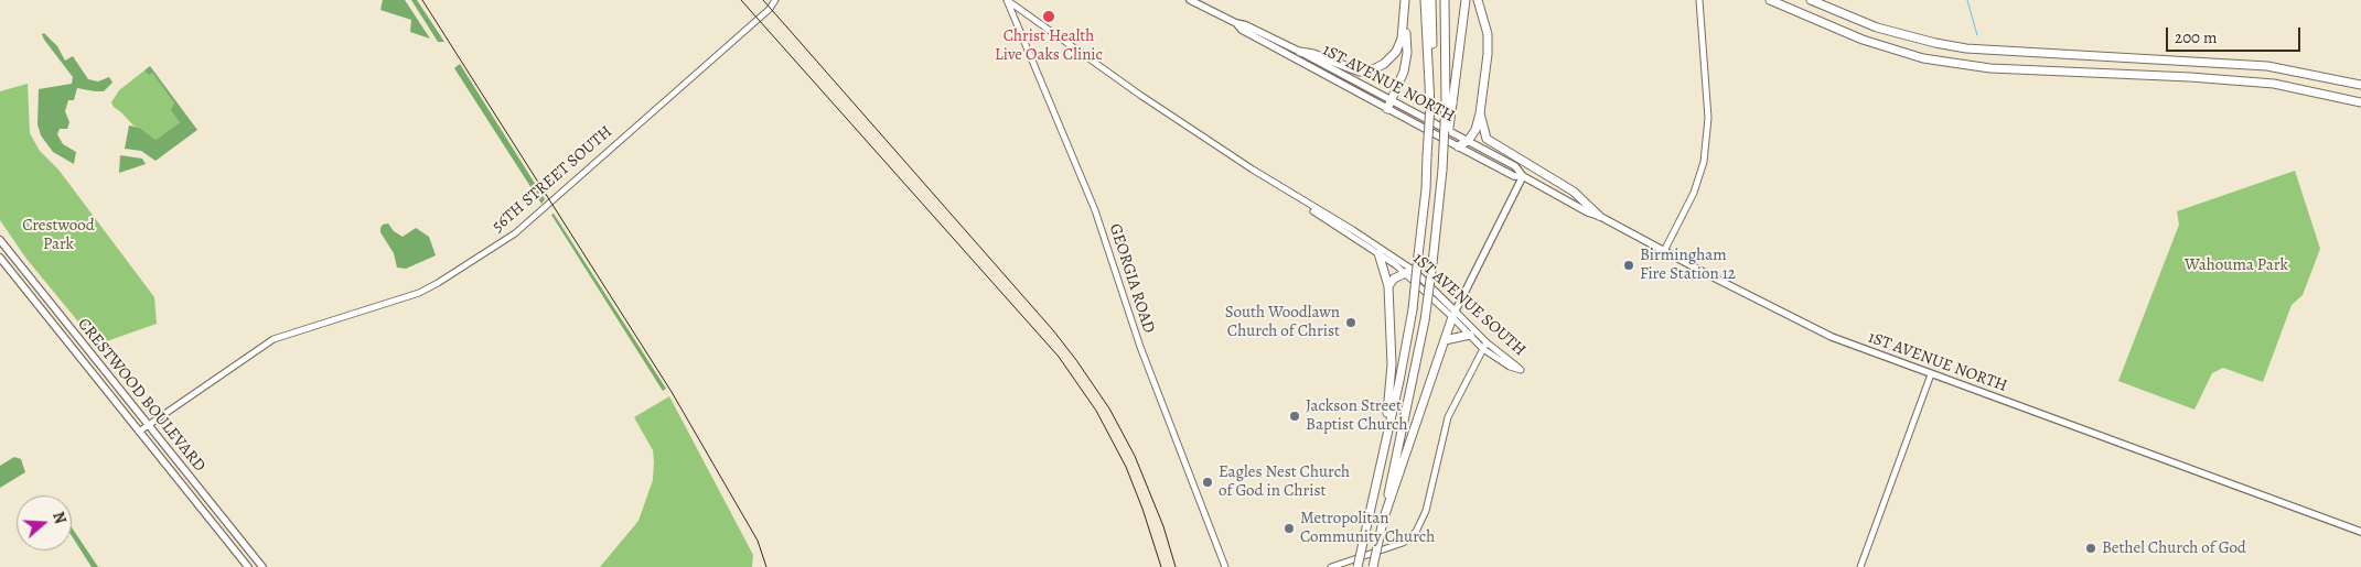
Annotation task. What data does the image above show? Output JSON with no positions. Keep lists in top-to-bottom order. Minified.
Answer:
{"streets":{"main road":["1ST AVENUE NORTH","1ST AVENUE SOUTH","CRESTWOOD BOULEVARD"],"street":["56TH STREET SOUTH","GEORGIA ROAD"]},"crossings":[["56TH STREET SOUTH","CRESTWOOD BOULEVARD"],["GEORGIA ROAD","1ST AVENUE SOUTH"]],"parks":["Crestwood Park","Wahouma Park"],"places":["Christ Health Live Oaks Clinic","Birmingham Fire Station 12","South Woodlawn Church of Christ","Jackson Street Baptist Church","Eagles Nest Church of God in Christ","Metropolitan Community Church","Bethel Church of God"],"scale_bar":"200 m","north":"right"}
